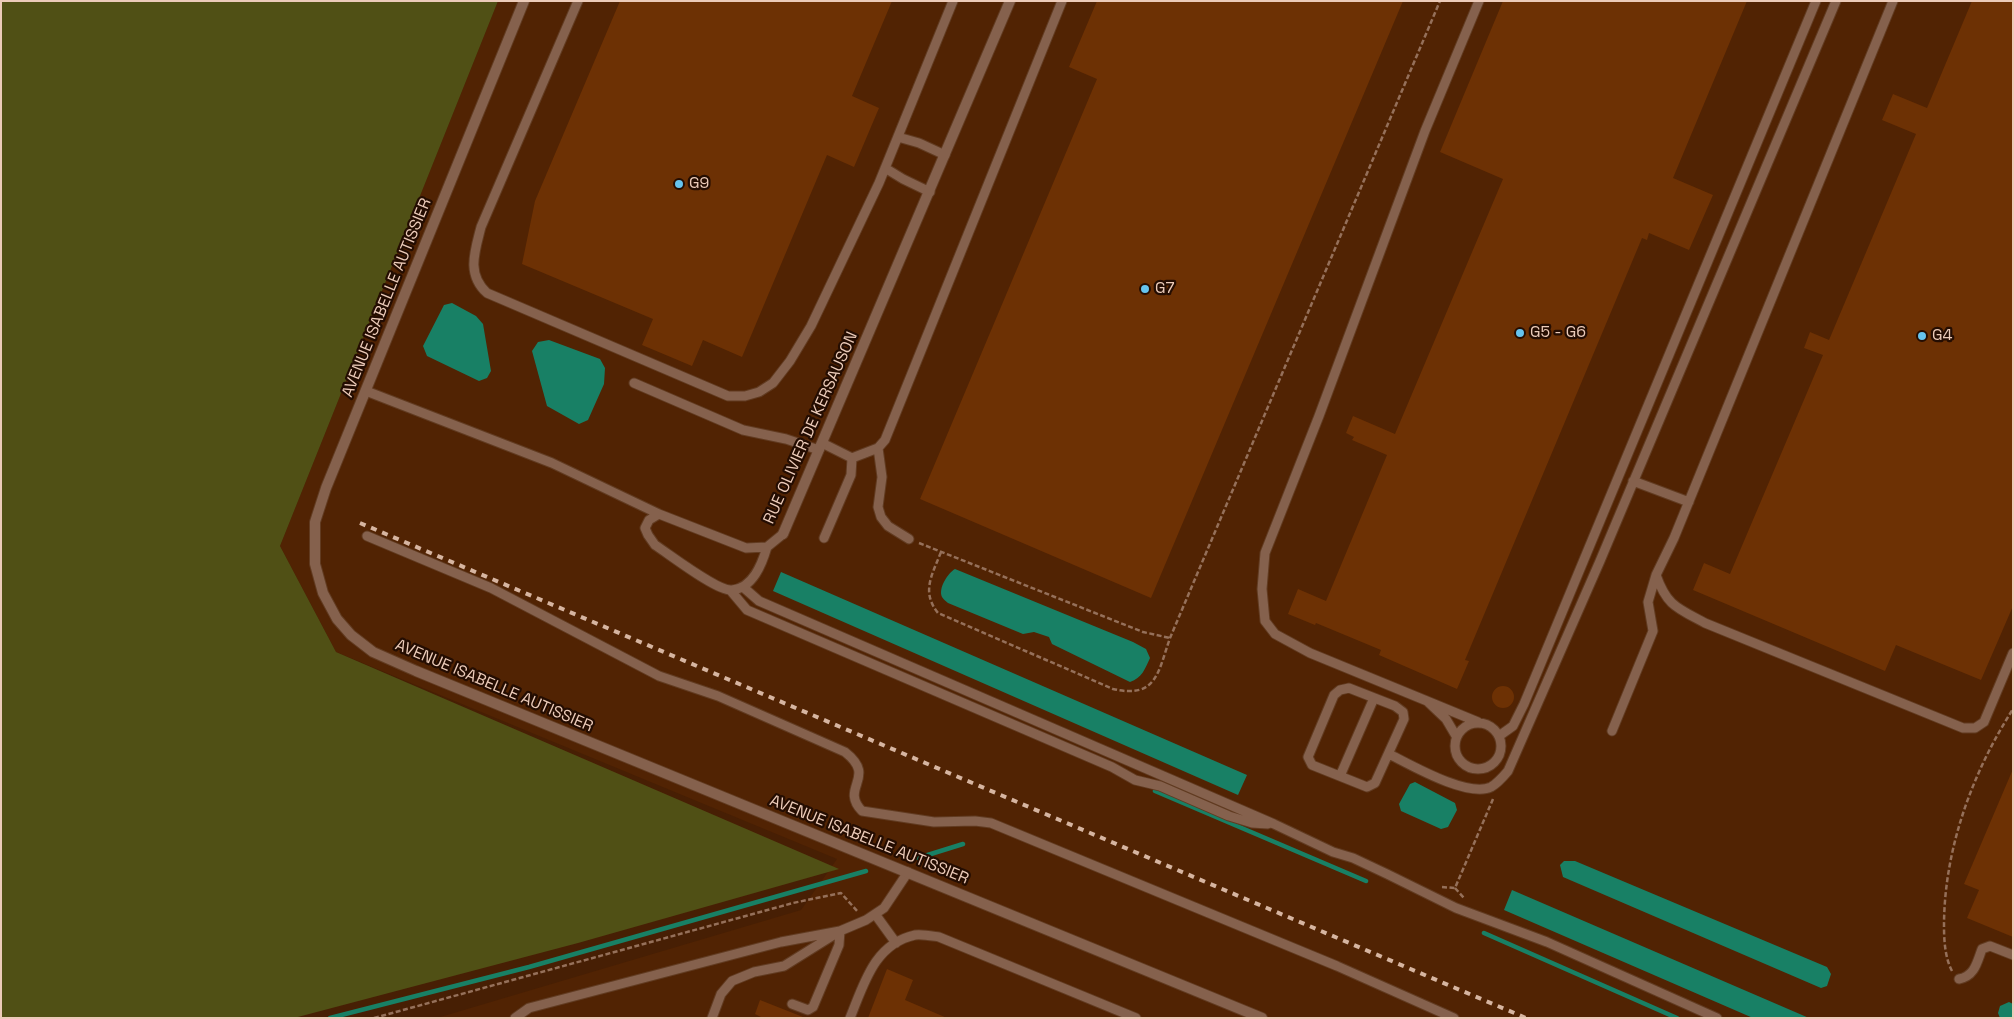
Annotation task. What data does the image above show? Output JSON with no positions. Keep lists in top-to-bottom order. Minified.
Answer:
{"streets":{"street":["AVENUE ISABELLE AUTISSIER","RUE OLIVIER DE KERSAUSON"]},"crossings":[["AVENUE ISABELLE AUTISSIER","RUE OLIVIER DE KERSAUSON"]],"places":["G9","G7","G5 - G6","G4"]}
